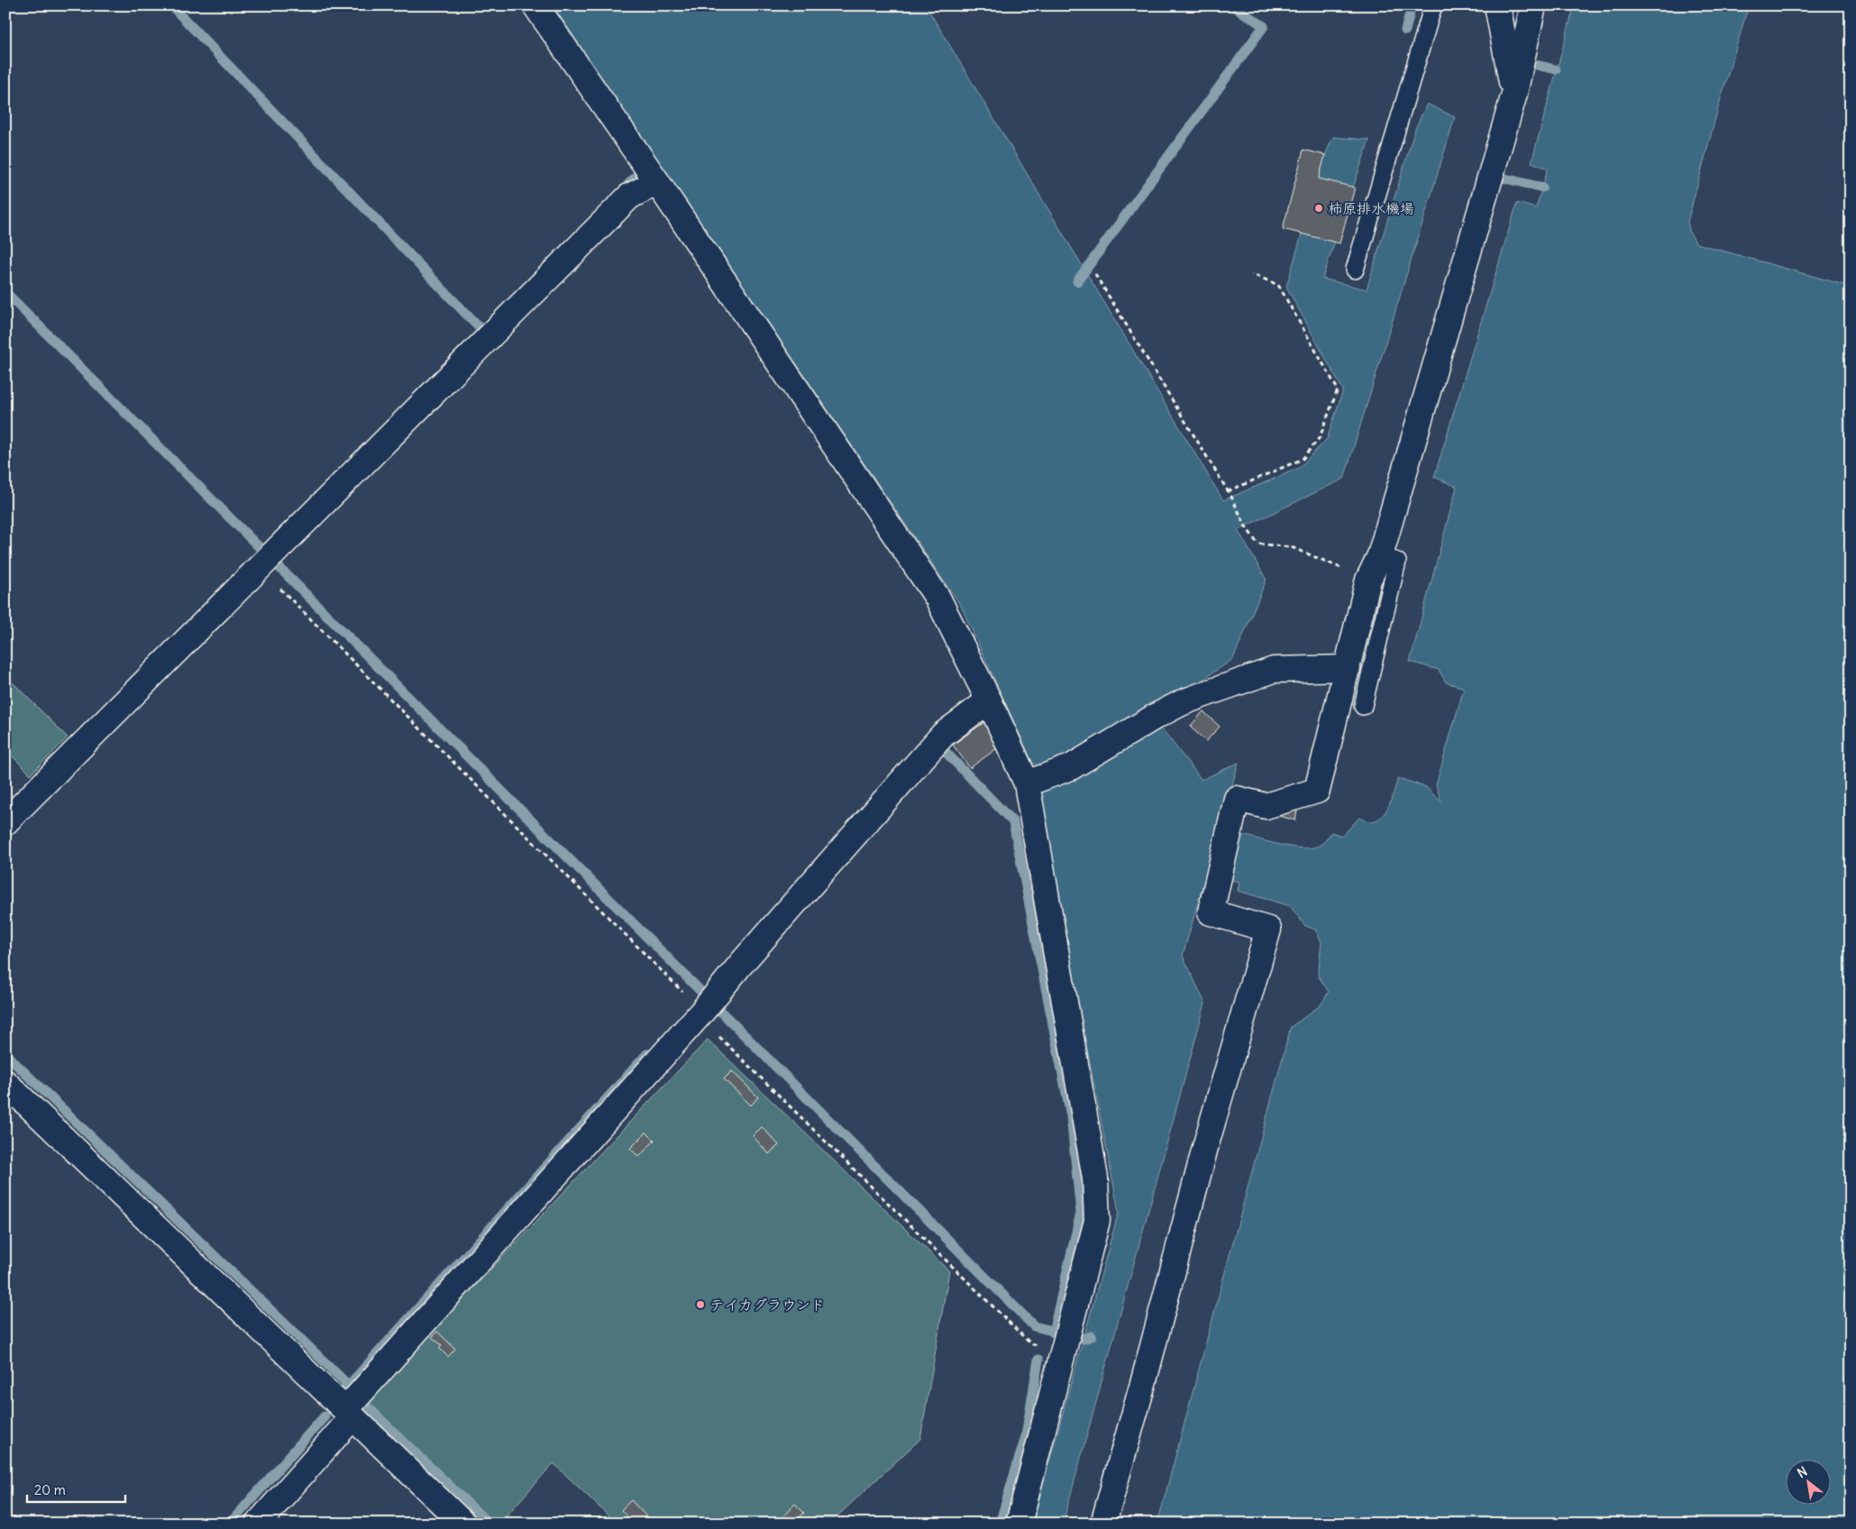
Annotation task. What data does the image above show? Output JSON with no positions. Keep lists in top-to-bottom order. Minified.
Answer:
{"places":["柿原排水機場","テイカグラウンド"],"scale_bar":"20 m","north":"top left"}
